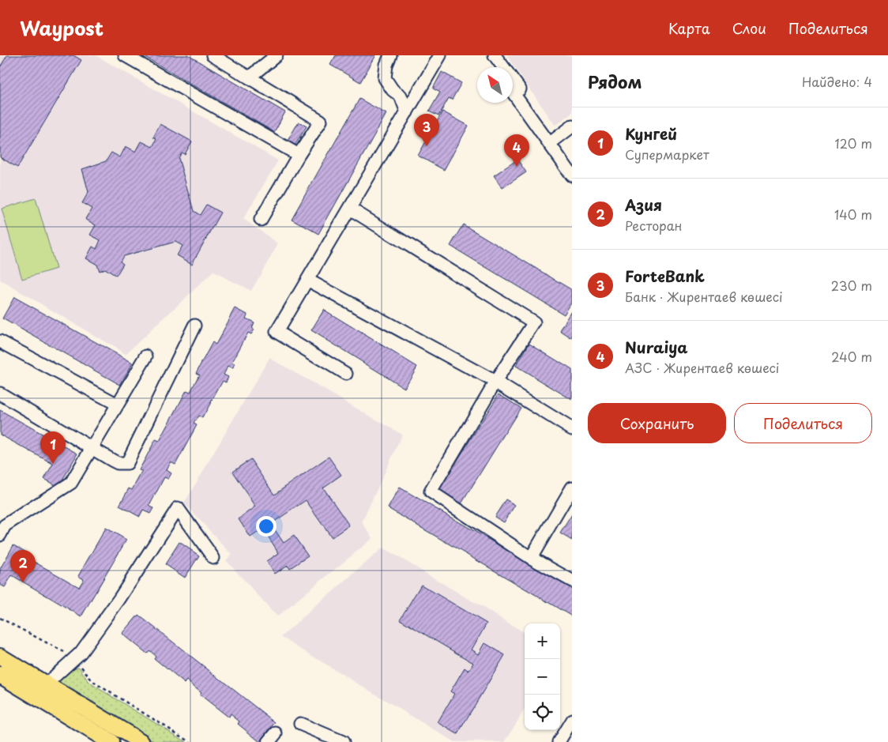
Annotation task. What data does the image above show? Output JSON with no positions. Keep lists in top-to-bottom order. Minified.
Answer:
{"north":"top left","page":{"header":"Waypost","nav":["Карта","Слои","Поделиться"],"heading":["Рядом","Найдено: 4"],"list":[{"mark":"1","name":"Кунгей","note":"Супермаркет","value":"120 m"},{"mark":"2","name":"Азия","note":"Ресторан","value":"140 m"},{"mark":"3","name":"ForteBank","note":"Банк · Жирентаев көшесі","value":"230 m"},{"mark":"4","name":"Nuraiya","note":"АЗС · Жирентаев көшесі","value":"240 m"}],"pins":["3","4","1","2"],"buttons":["Сохранить","Поделиться"],"map_buttons":["+","−"]}}
